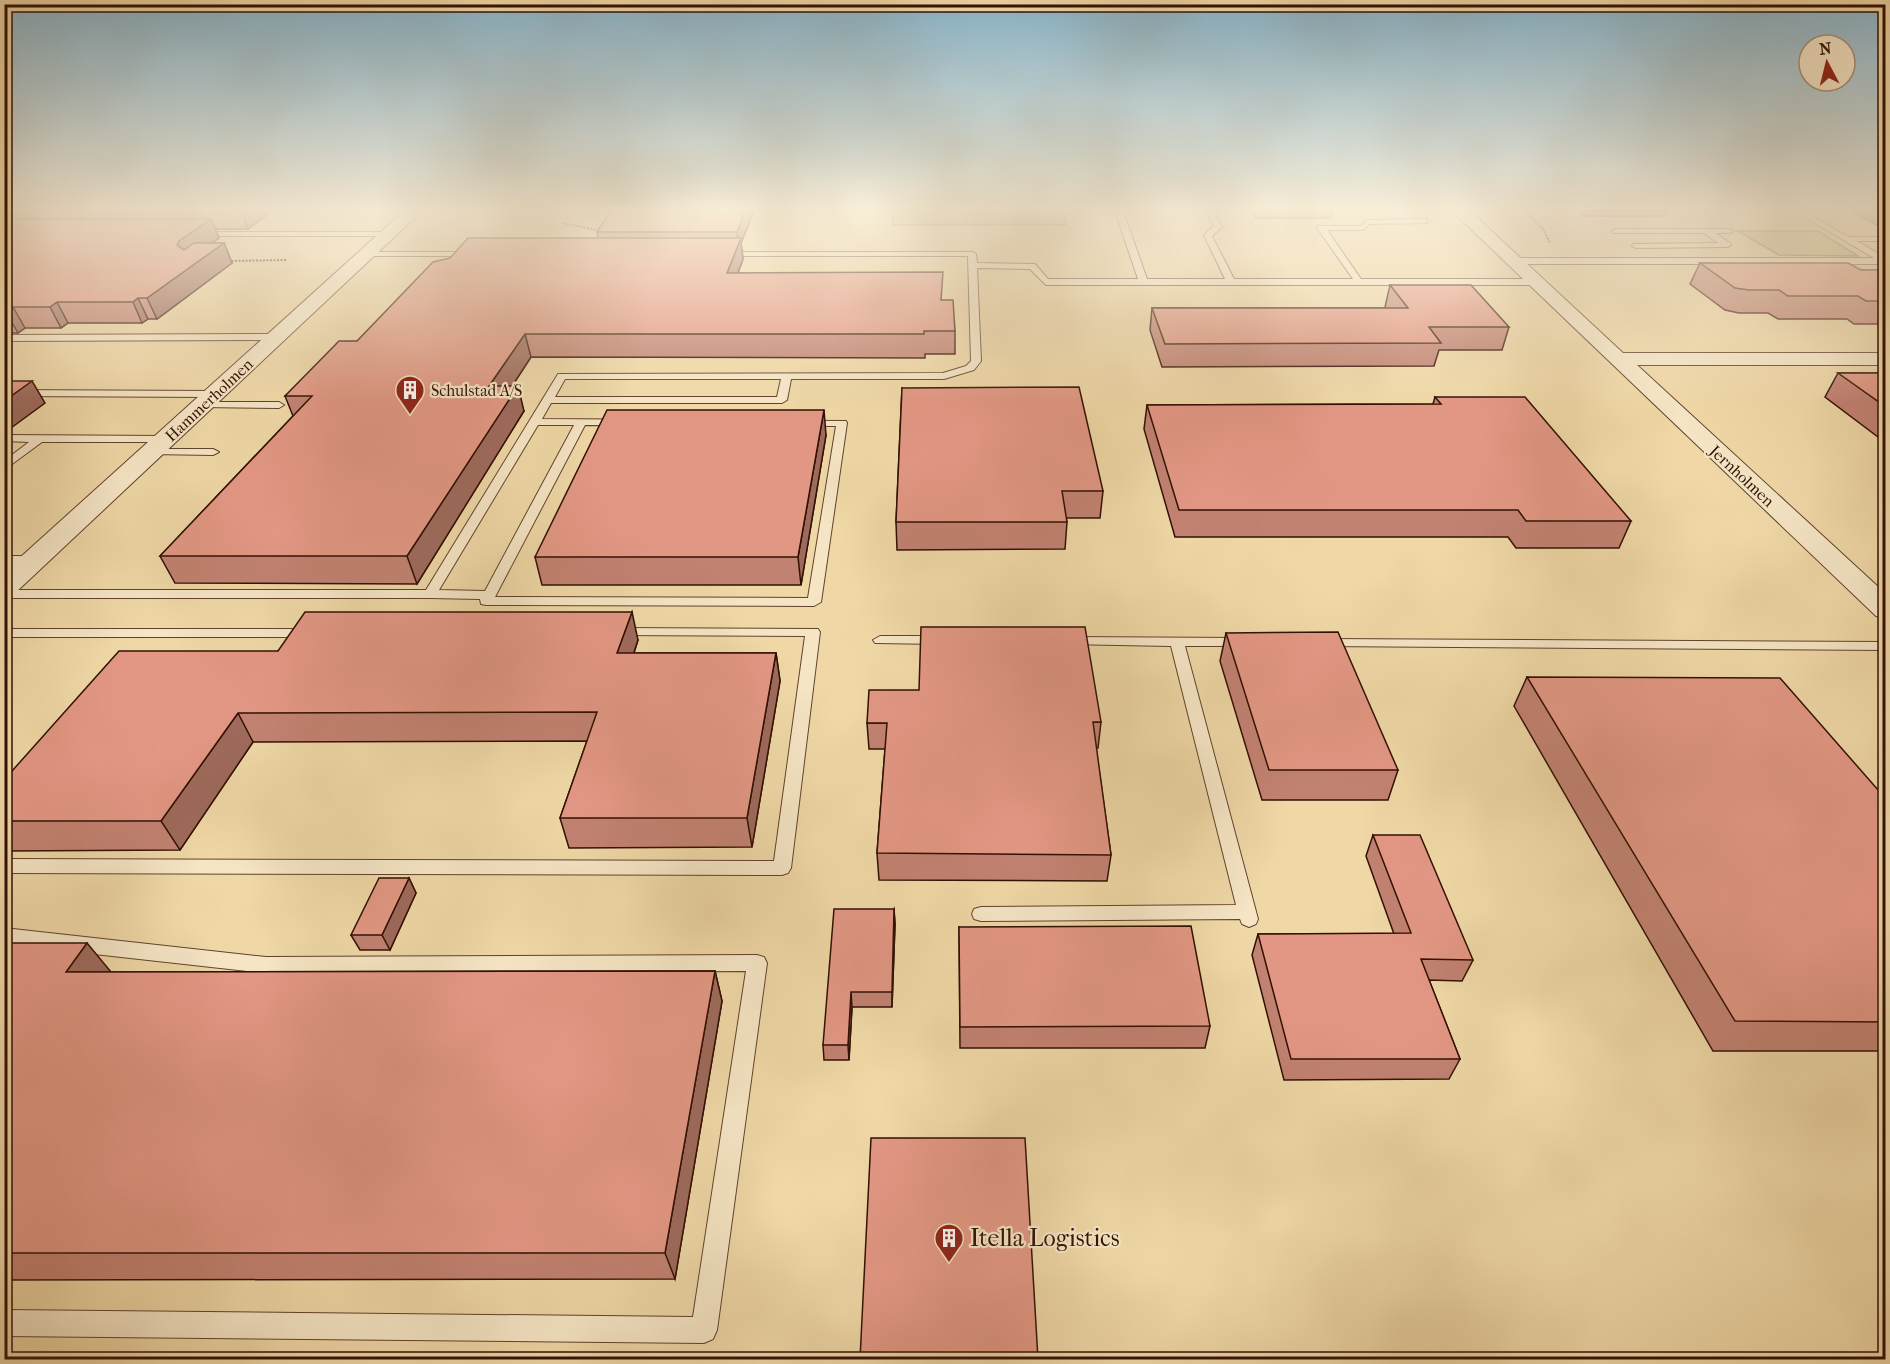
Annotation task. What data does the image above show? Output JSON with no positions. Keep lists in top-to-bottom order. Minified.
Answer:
{"streets":{"street":["Hammerholmen","Jernholmen"]},"places":{"building":["Schulstad A/S","Itella Logistics"]},"north":"top"}
